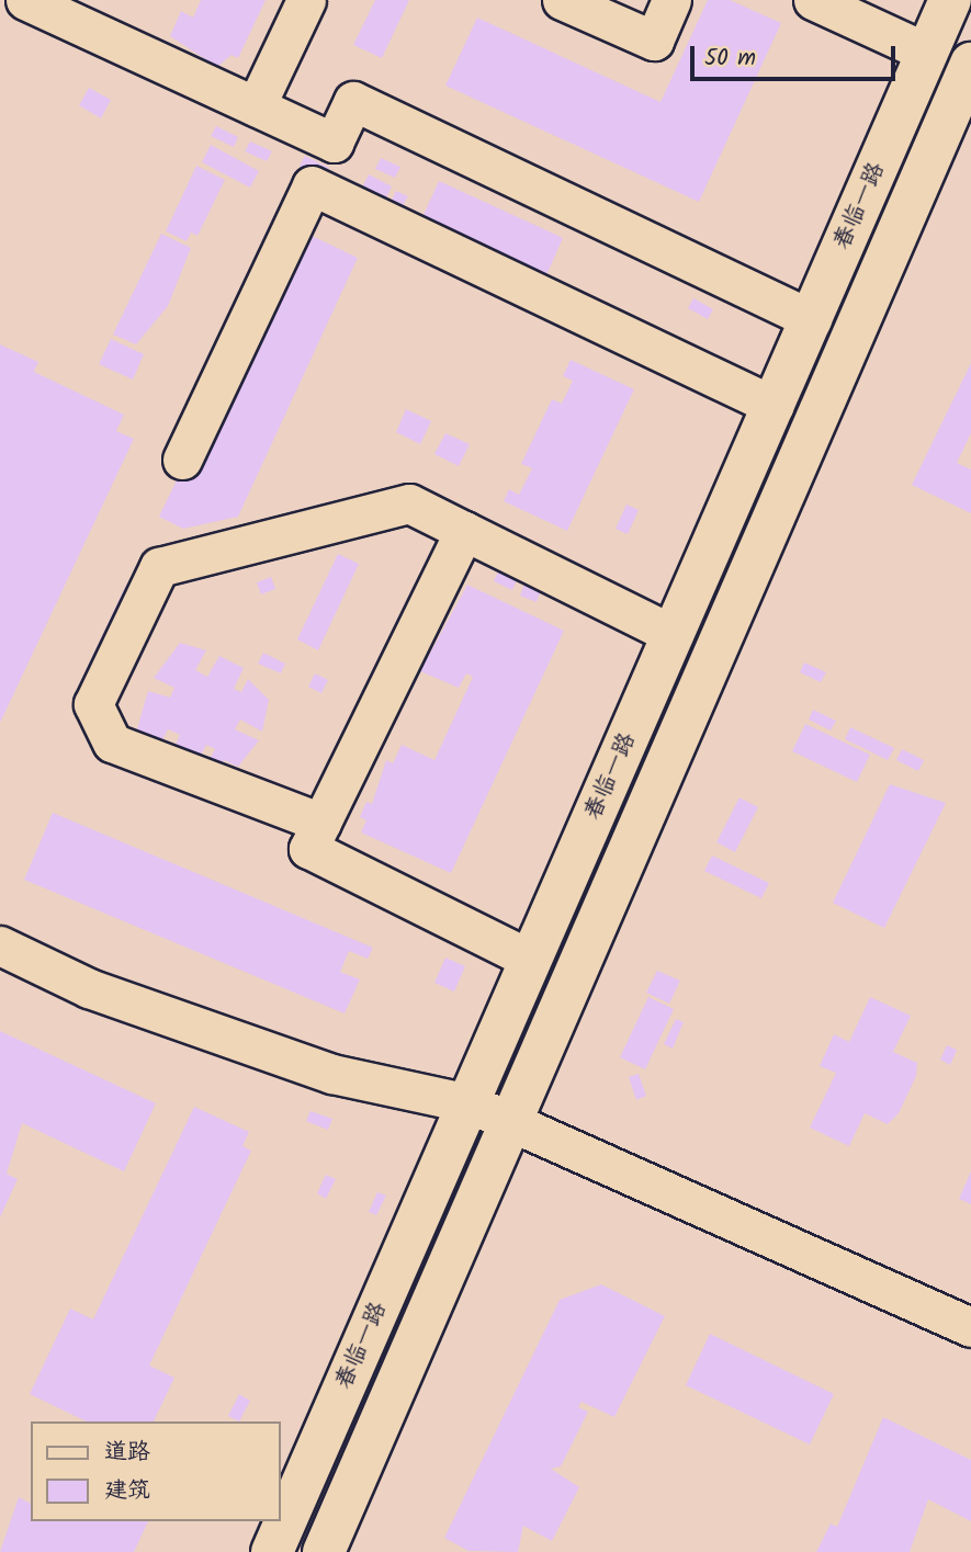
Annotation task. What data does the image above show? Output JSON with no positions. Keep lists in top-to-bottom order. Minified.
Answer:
{"streets":{"main road":["春临一路"]},"legend":["道路","建筑"],"scale_bar":"50 m"}
